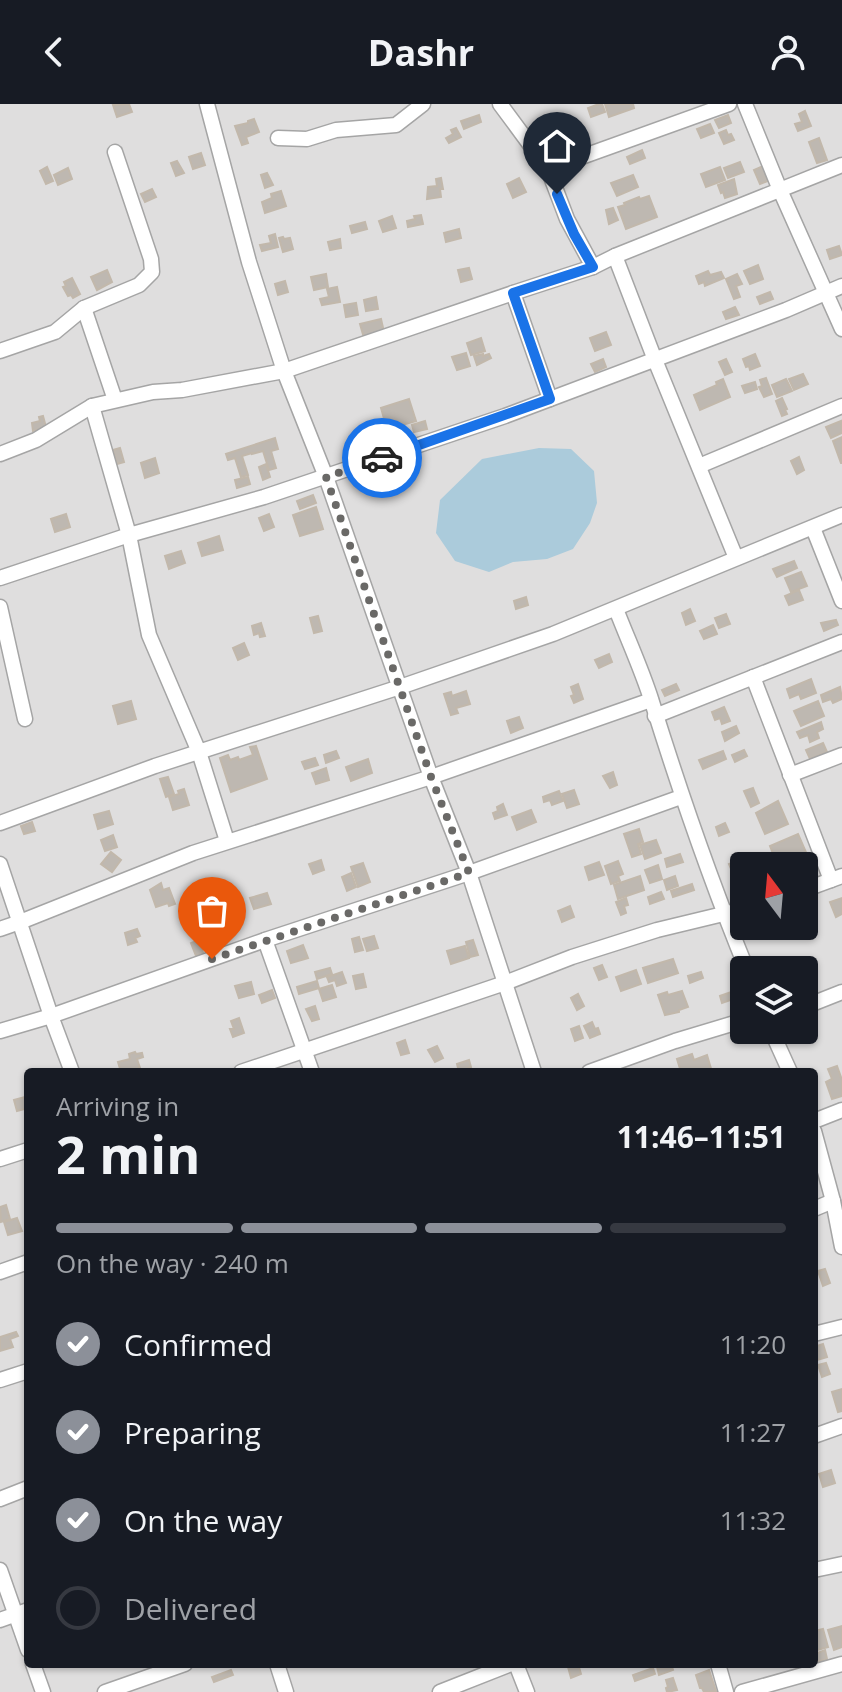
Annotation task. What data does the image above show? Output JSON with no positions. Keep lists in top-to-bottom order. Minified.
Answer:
{"north":"top","page":{"header":"Dashr","heading":["2 min","Arriving in","11:46–11:51"],"bar":"On the way · 240 m","list":[["Confirmed","11:20"],["Preparing","11:27"],["On the way","11:32"],"Delivered"]}}
